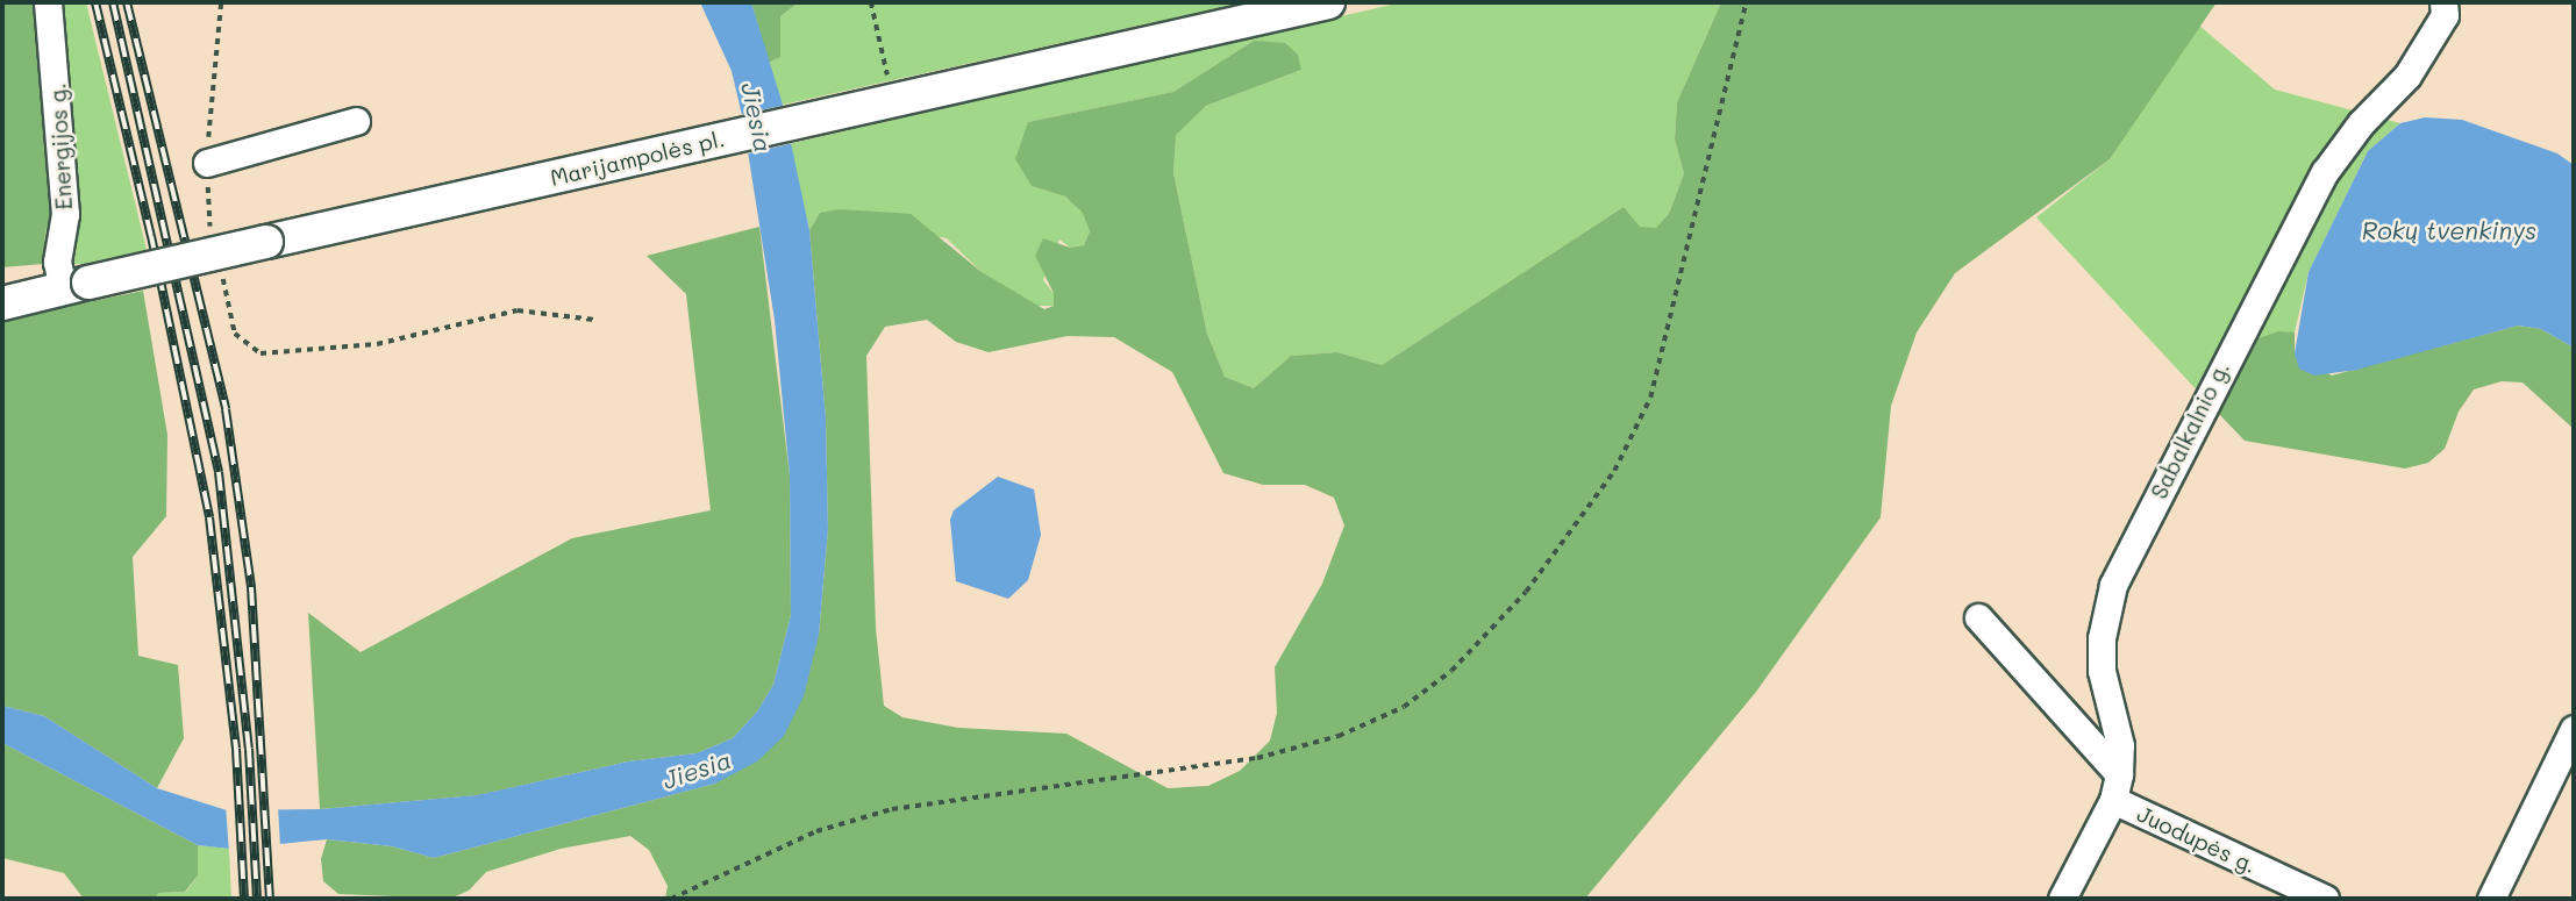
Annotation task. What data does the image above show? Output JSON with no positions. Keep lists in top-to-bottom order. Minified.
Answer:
{"streets":{"main road":["Marijampolės pl."],"street":["Energijos g.","Sabalkalnio g.","Juodupės g."]},"crossings":[["Energijos g.","Marijampolės pl."],["Sabalkalnio g.","Juodupės g."]],"water":["Jiesia","Rokų tvenkinys"]}
